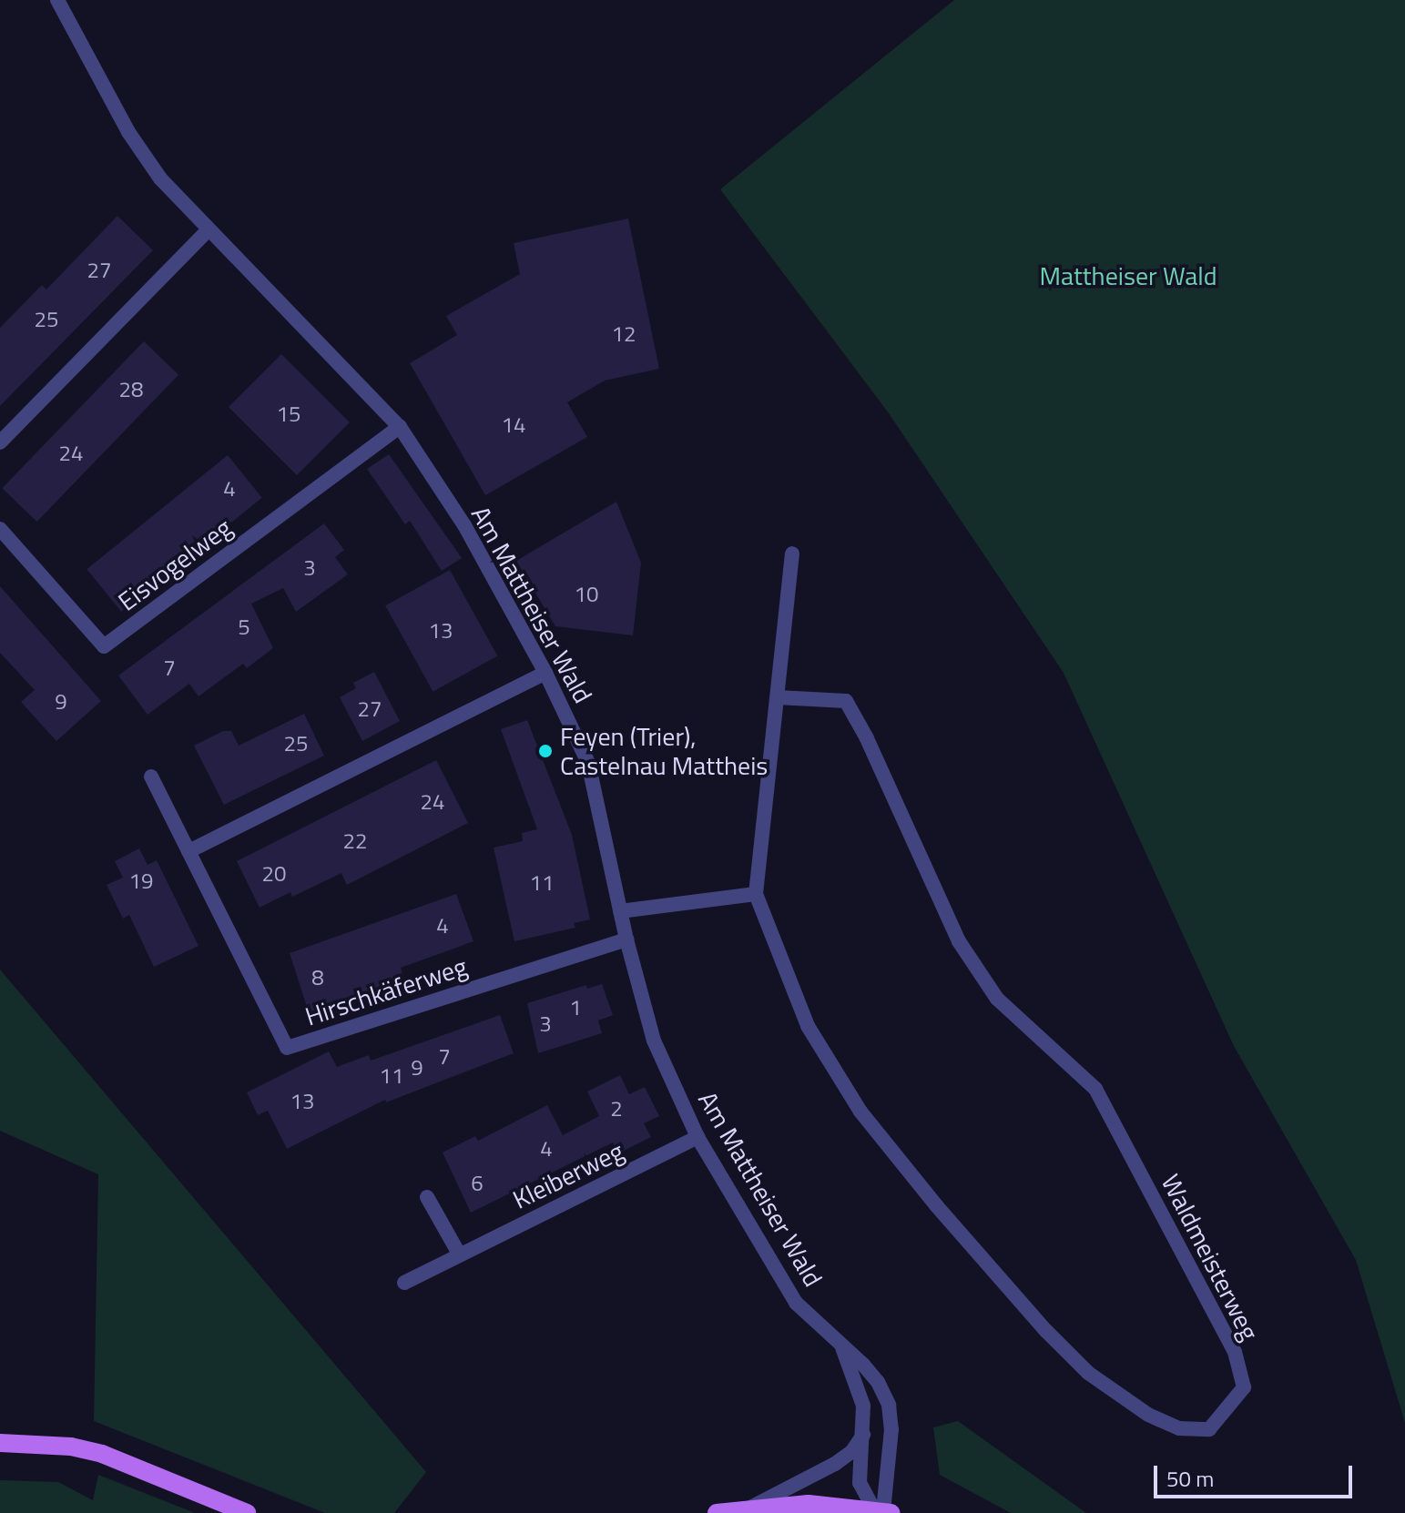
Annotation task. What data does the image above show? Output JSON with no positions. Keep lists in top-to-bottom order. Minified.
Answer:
{"streets":{"street":["Eisvogelweg","Am Mattheiser Wald","Hirschkäferweg","Kleiberweg","Waldmeisterweg"]},"crossings":[["Eisvogelweg","Am Mattheiser Wald"],["Am Mattheiser Wald","Hirschkäferweg"],["Am Mattheiser Wald","Kleiberweg"]],"parks":["Mattheiser Wald"],"places":["Feyen (Trier), Castelnau Mattheis"],"house_numbers":["27","25","12","28","15","14","24","4","3","10","5","13","7","9","27","25","24","22","20","19","11","4","8","1","3","7","9","11","13","2","4","6"],"scale_bar":"50 m"}
